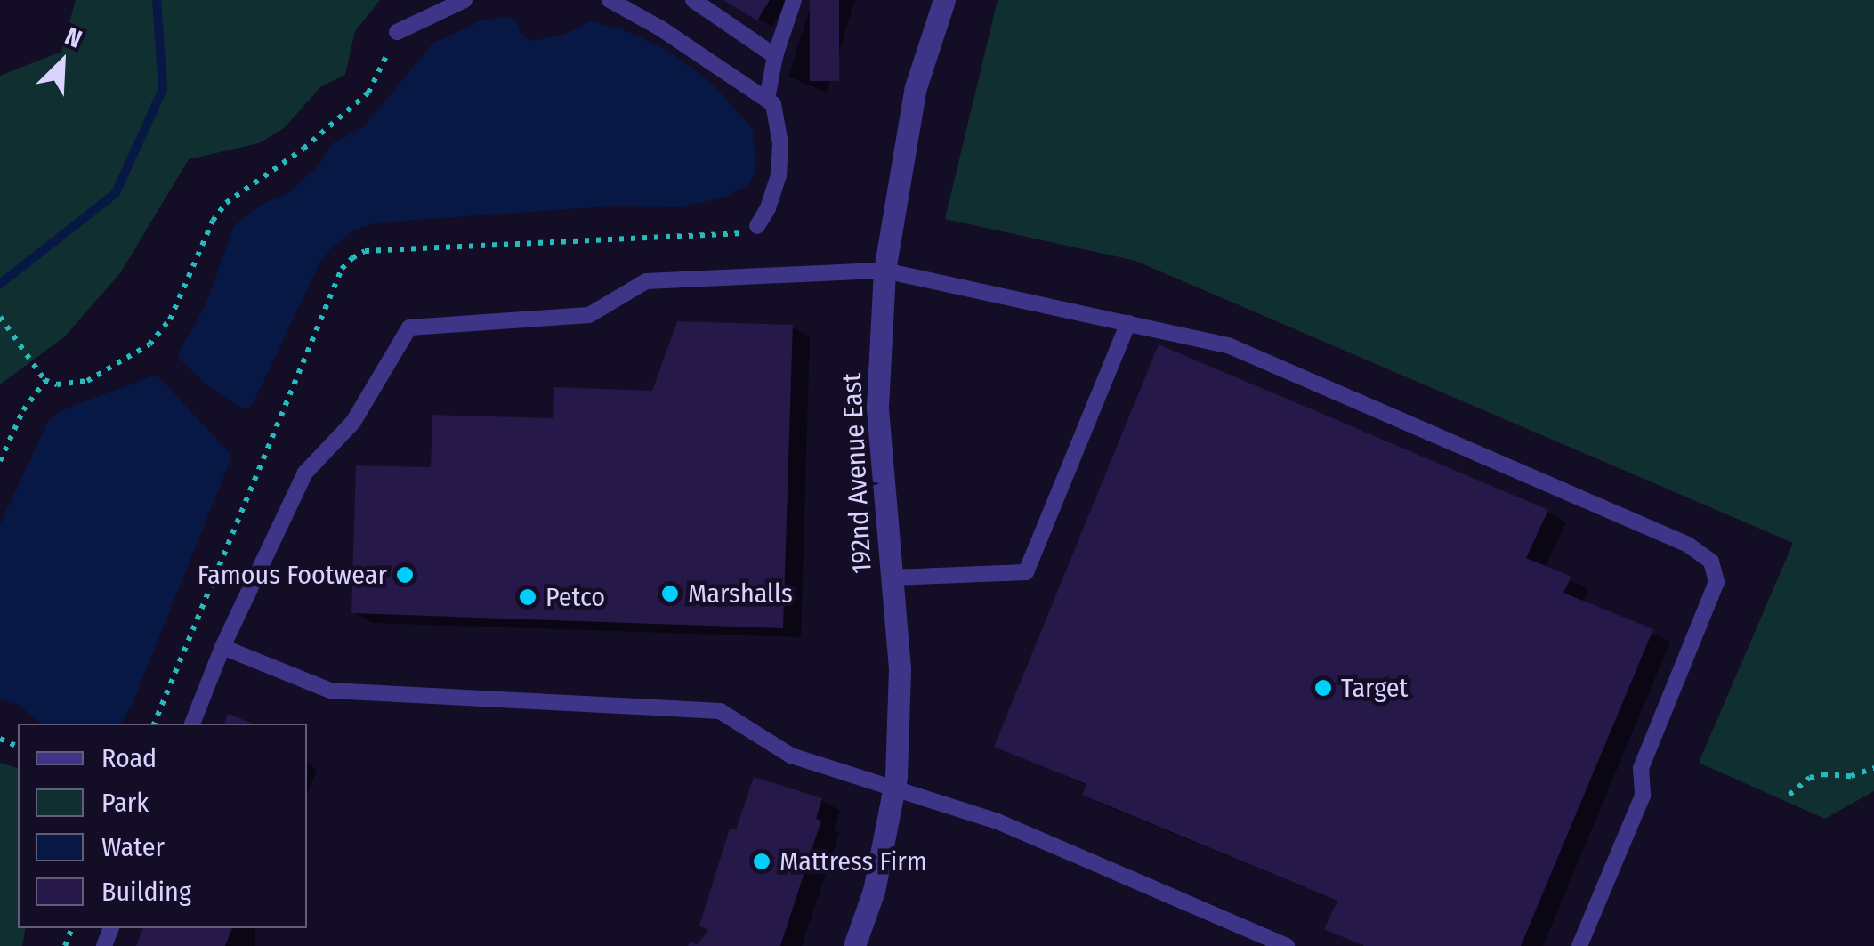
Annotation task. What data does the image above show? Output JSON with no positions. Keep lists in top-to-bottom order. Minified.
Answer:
{"streets":{"street":["192nd Avenue East"]},"places":["Famous Footwear","Marshalls","Petco","Target","Mattress Firm"],"legend":["Road","Park","Water","Building"],"north":"top right"}
